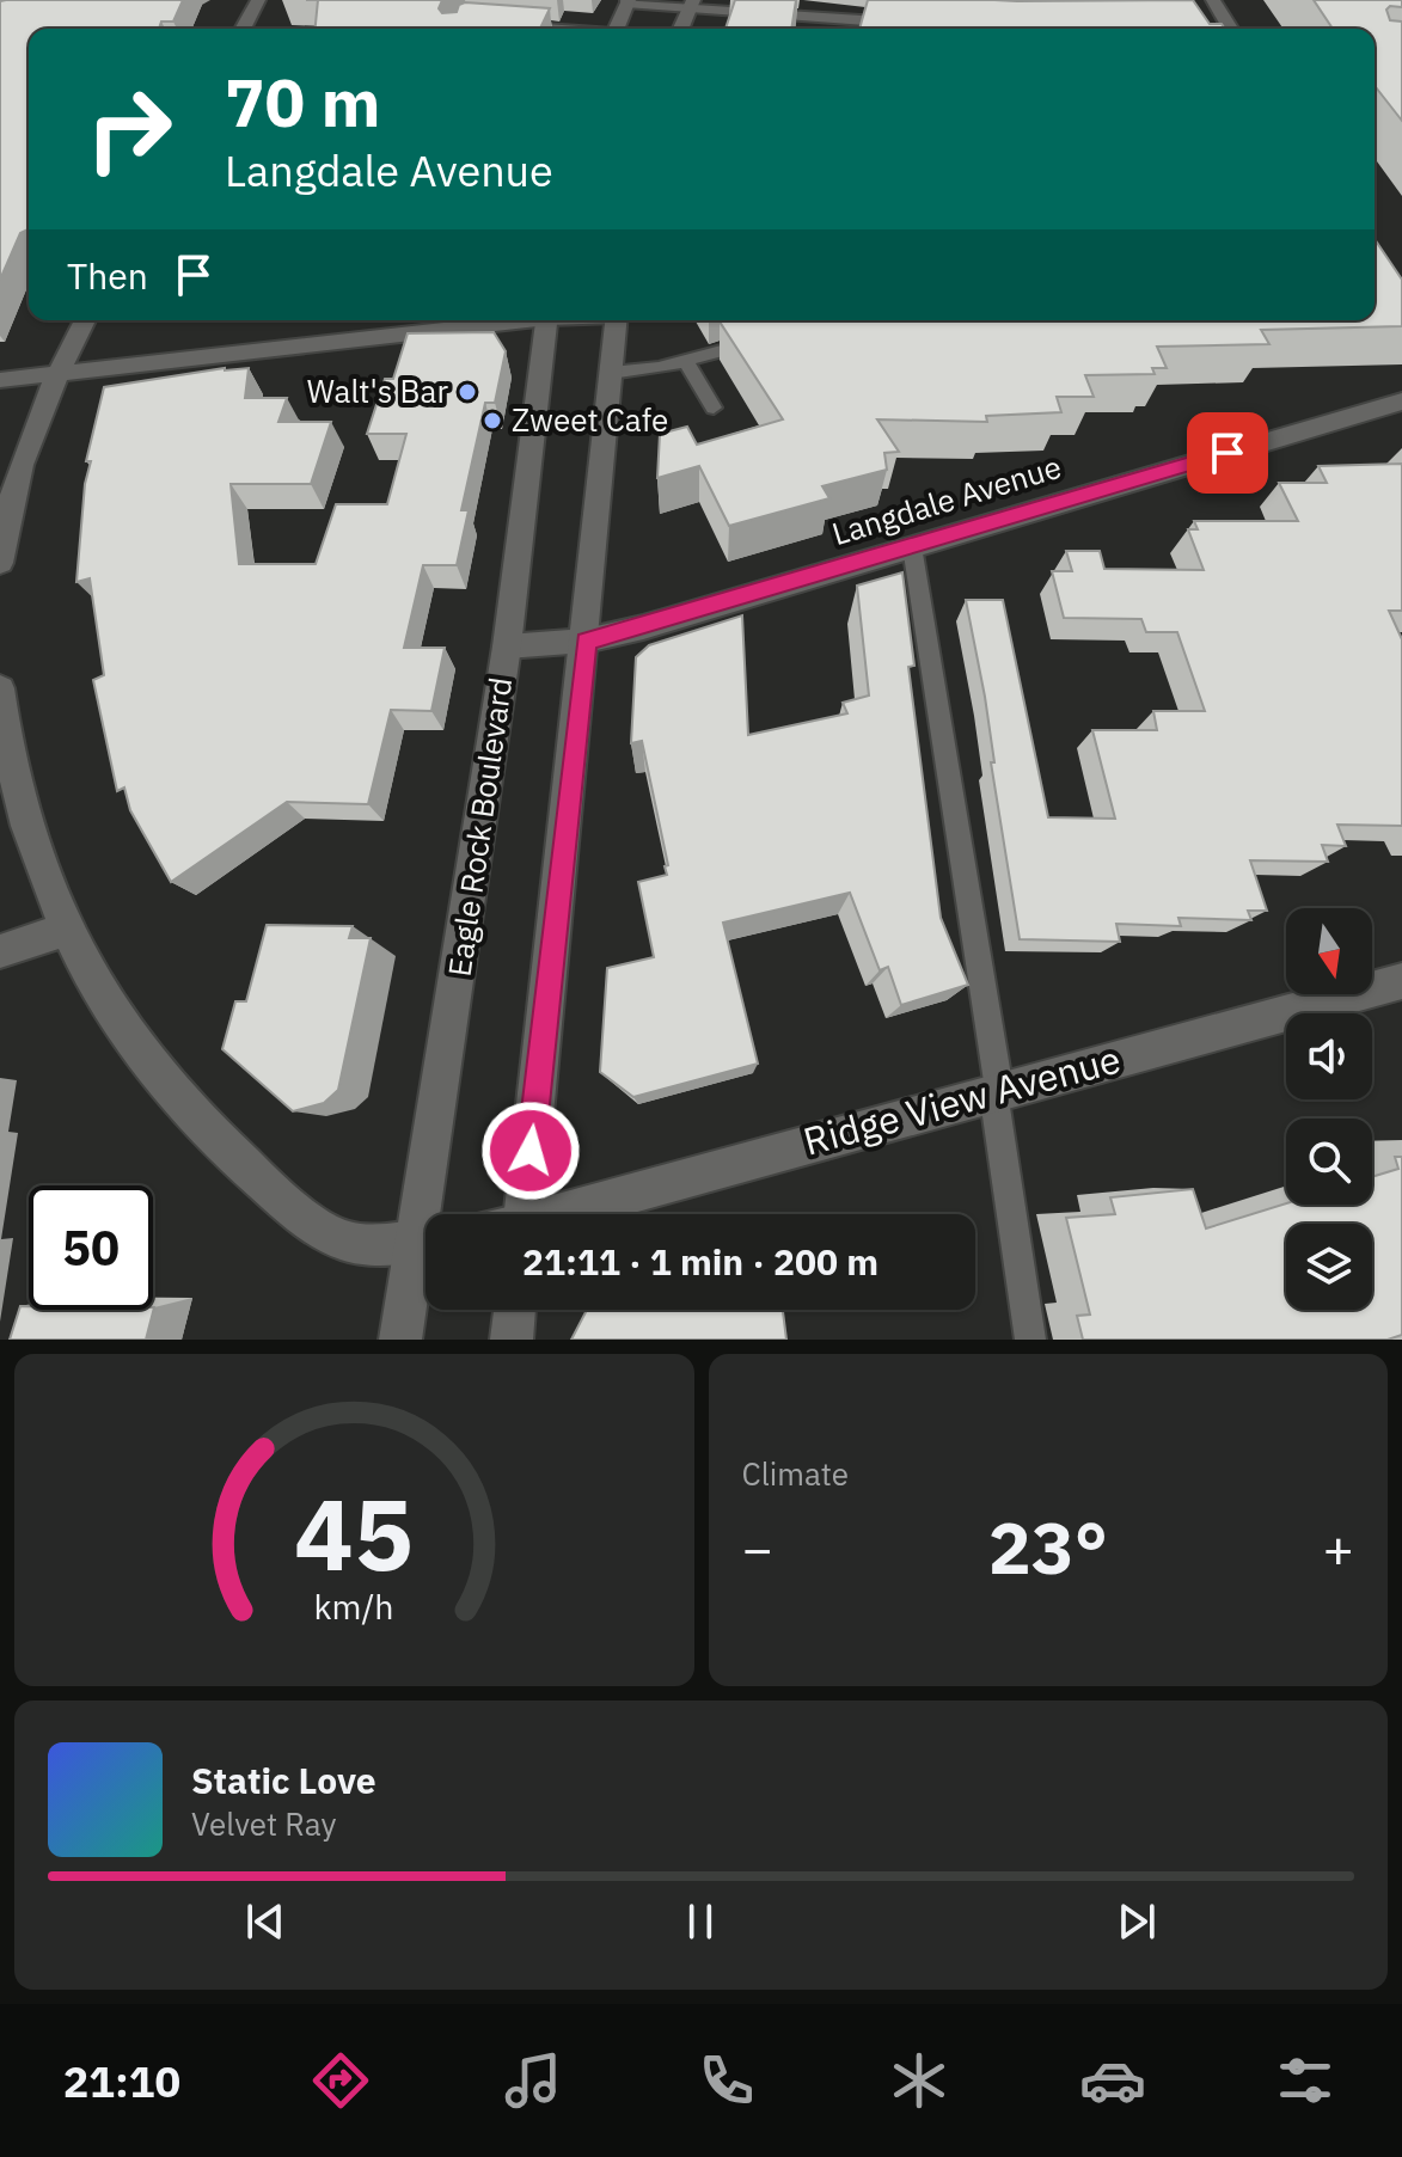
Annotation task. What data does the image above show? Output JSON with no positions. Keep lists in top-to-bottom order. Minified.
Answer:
{"streets":{"street":["Langdale Avenue","Eagle Rock Boulevard","Ridge View Avenue"]},"crossings":[["Langdale Avenue","Eagle Rock Boulevard"]],"places":["Walt's Bar","Zweet Cafe"],"north":"bottom","page":{"turn":["70 m","Langdale Avenue"],"then":"Then","limit":"50","trip":"21:11 · 1 min · 200 m","tile":"Climate","heat":["−","23°","+"],"song":["Static Love","Velvet Ray"],"tabs":"21:10","gauge":["45","km/h"]}}
